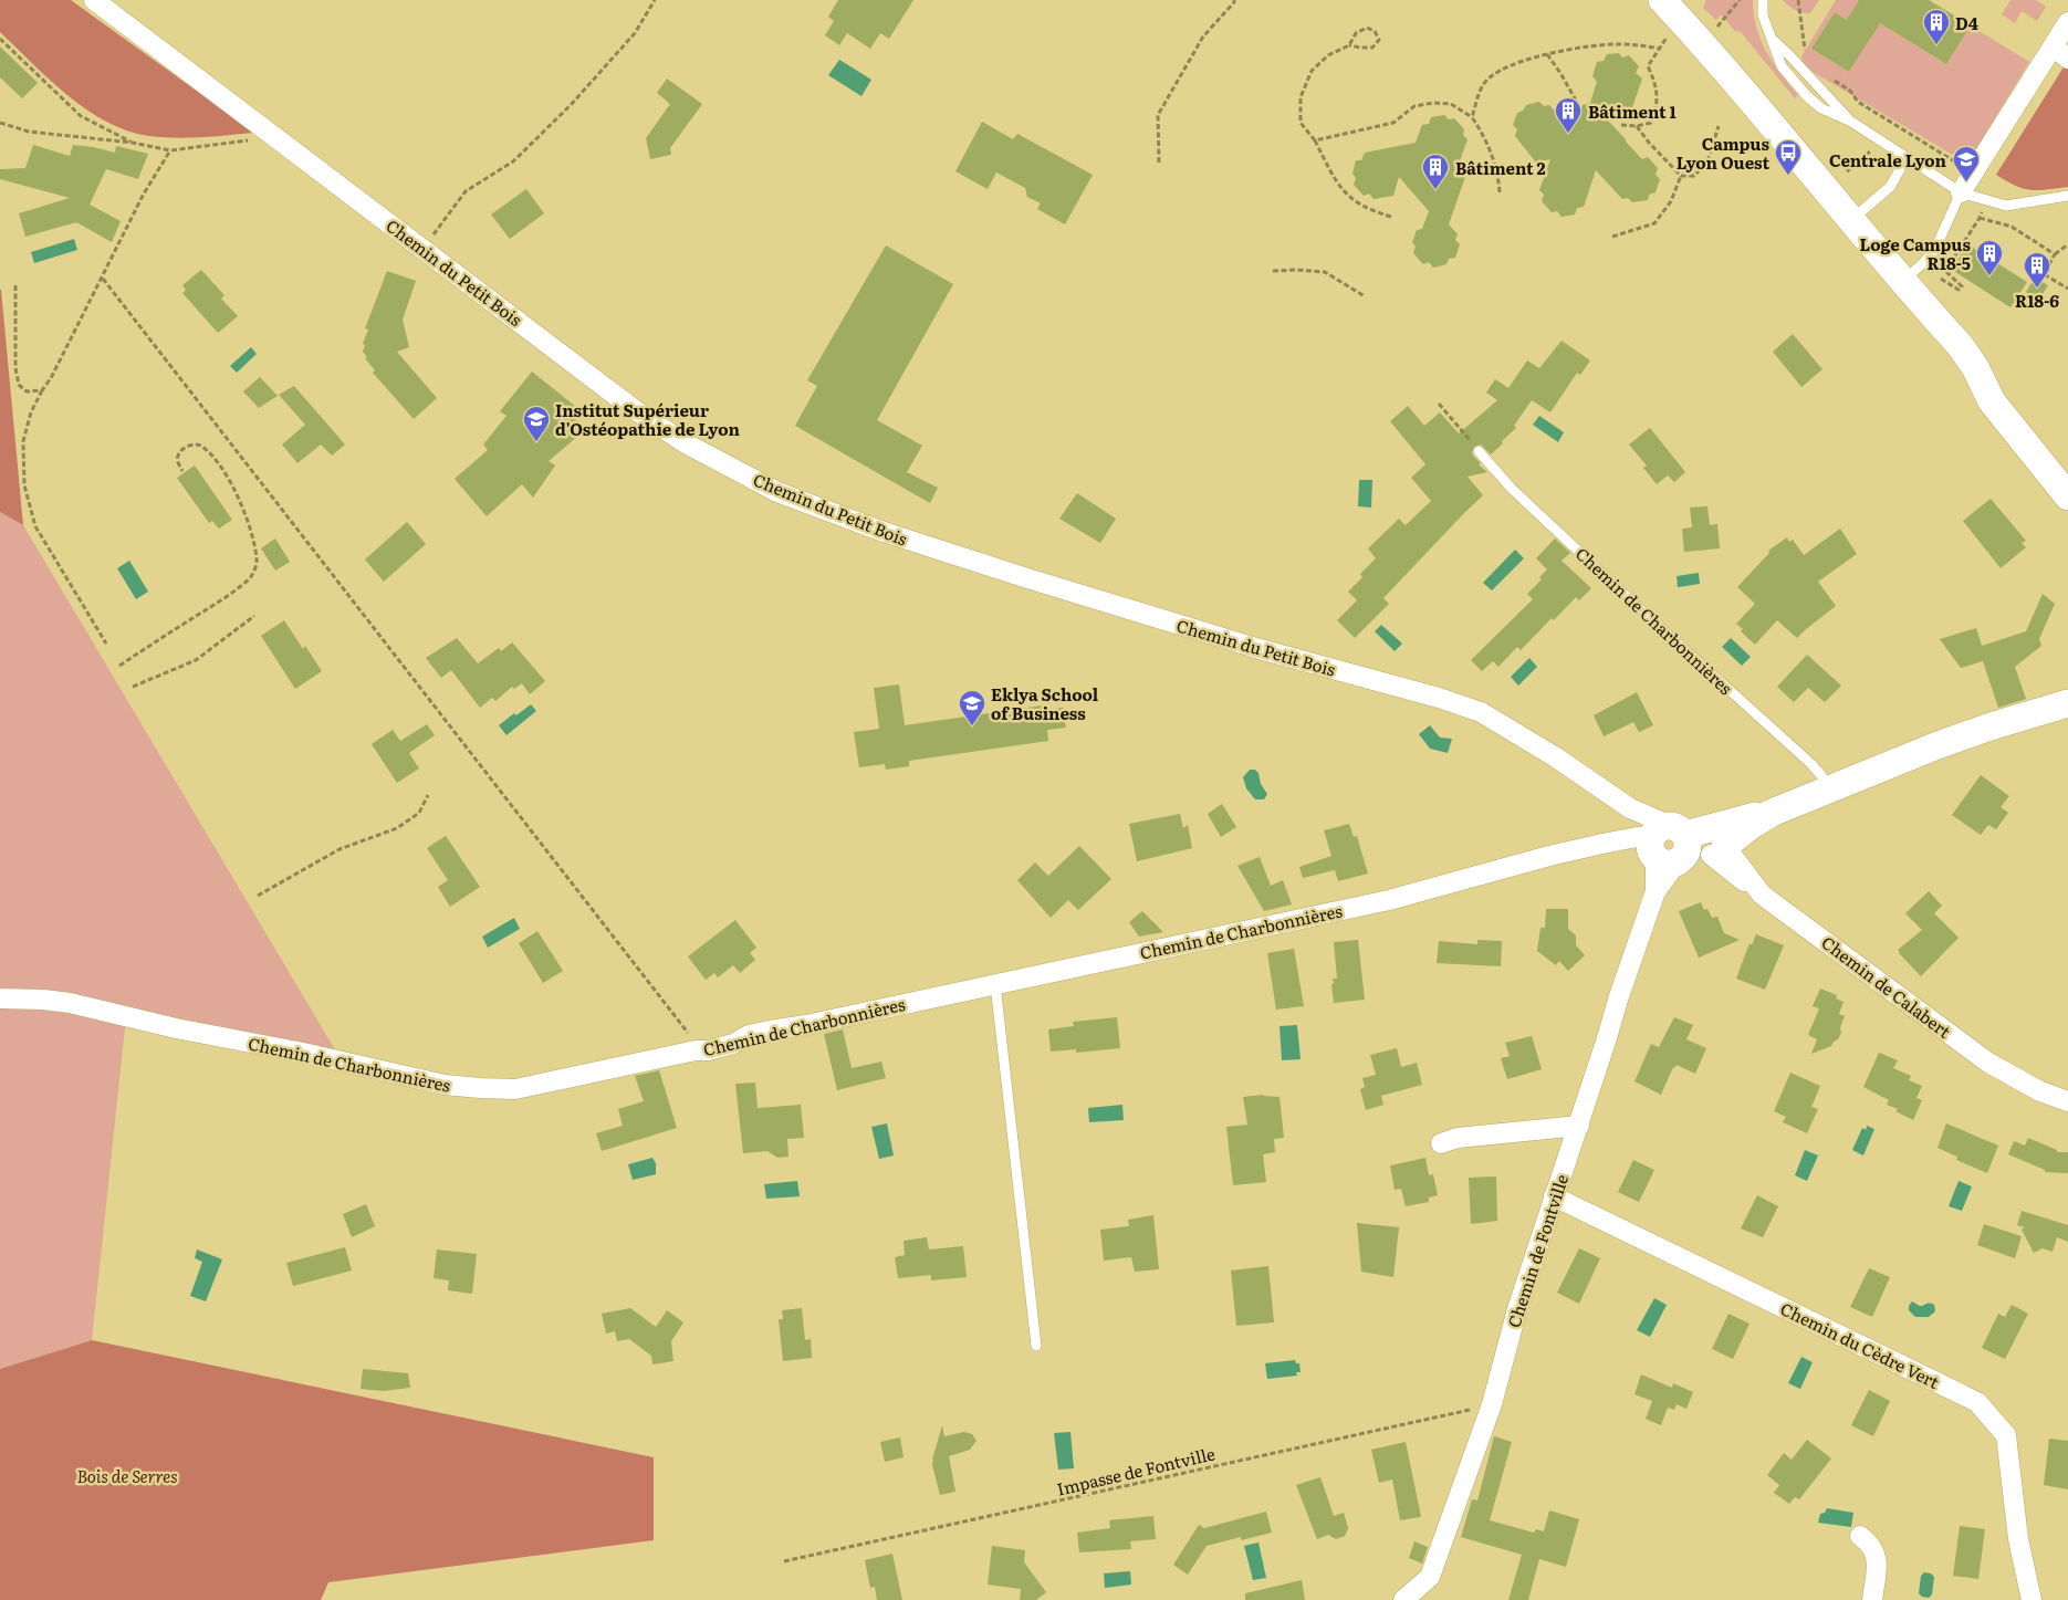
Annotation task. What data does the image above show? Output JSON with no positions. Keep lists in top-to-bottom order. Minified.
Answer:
{"streets":{"street":["Chemin du Petit Bois","Chemin de Charbonnières","Chemin de Calabert","Chemin de Fontville","Chemin du Cèdre Vert"],"path":["Impasse de Fontville"]},"crossings":[["Chemin du Petit Bois","Chemin de Charbonnières"],["Chemin du Petit Bois","Chemin de Calabert"],["Chemin du Petit Bois","Chemin de Fontville"],["Chemin de Charbonnières","Chemin de Calabert"],["Chemin de Charbonnières","Chemin de Fontville"],["Chemin de Calabert","Chemin de Fontville"],["Chemin de Fontville","Chemin du Cèdre Vert"],["Chemin de Fontville","Impasse de Fontville"]],"parks":["Bois de Serres"],"places":{"building":["D4","Bâtiment 1","Bâtiment 2","Loge Campus R18-5","R18-6"],"bus stop":["Campus Lyon Ouest"],"school or university":["Centrale Lyon","Institut Supérieur d'Ostéopathie de Lyon","Eklya School of Business"]}}
